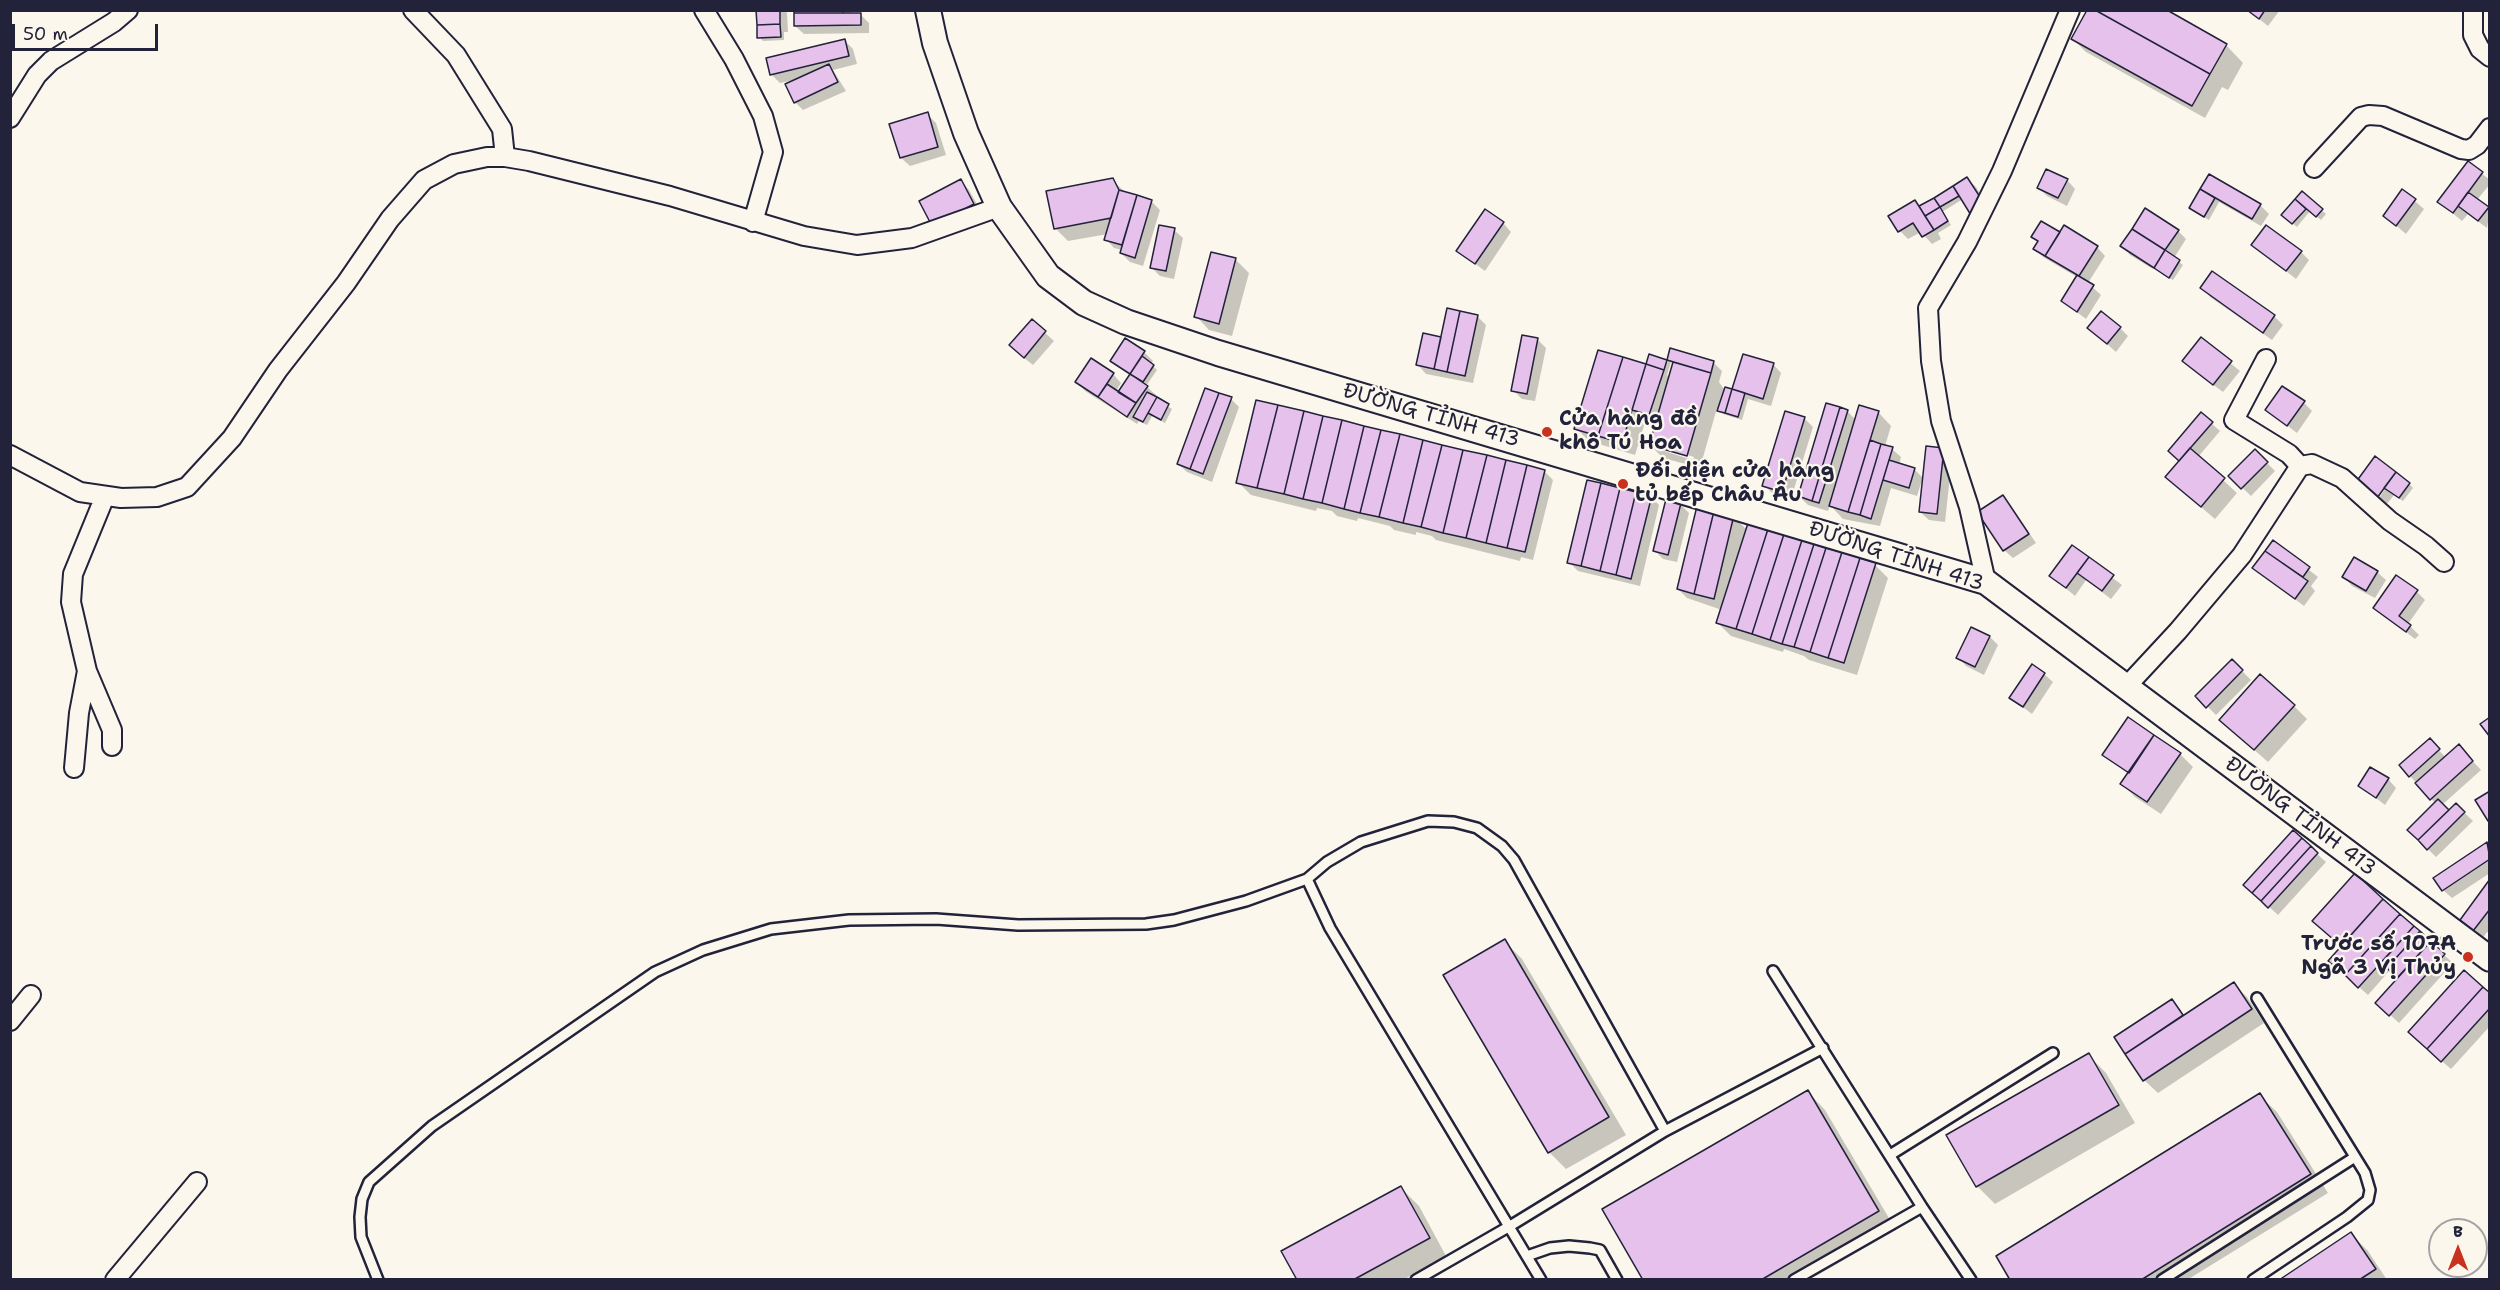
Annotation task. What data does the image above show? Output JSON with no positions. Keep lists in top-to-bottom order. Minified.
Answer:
{"streets":{"main road":["ĐƯỜNG TỈNH 413"]},"places":["Cửa hàng đồ khô Tú Hoa","Đối diện cửa hàng tủ bếp Châu Âu","Trước số 107A Ngã 3 Vị Thủy"],"scale_bar":"50 m","north":"top"}
